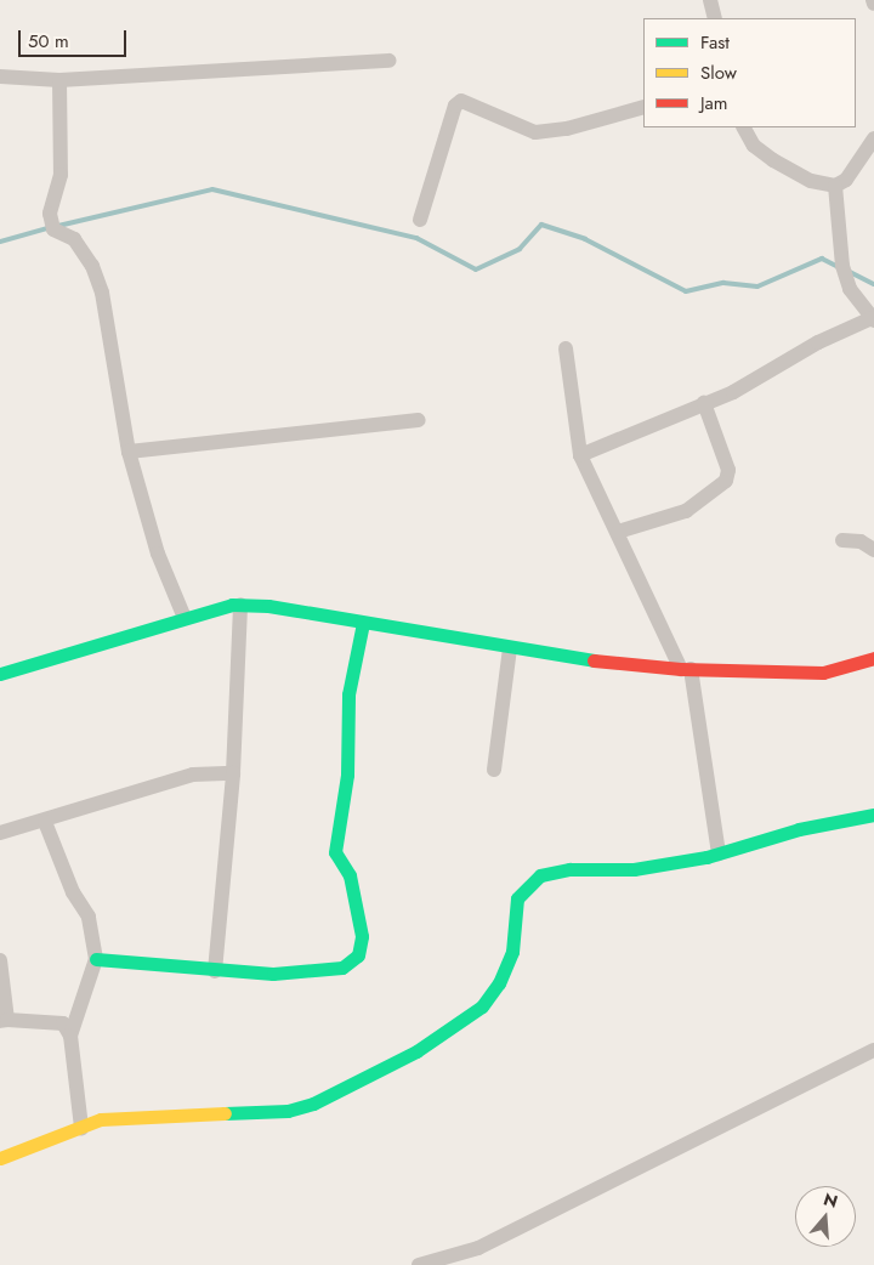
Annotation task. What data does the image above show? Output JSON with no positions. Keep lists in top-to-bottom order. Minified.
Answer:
{"legend":["Fast","Slow","Jam"],"scale_bar":"50 m","north":"top"}
